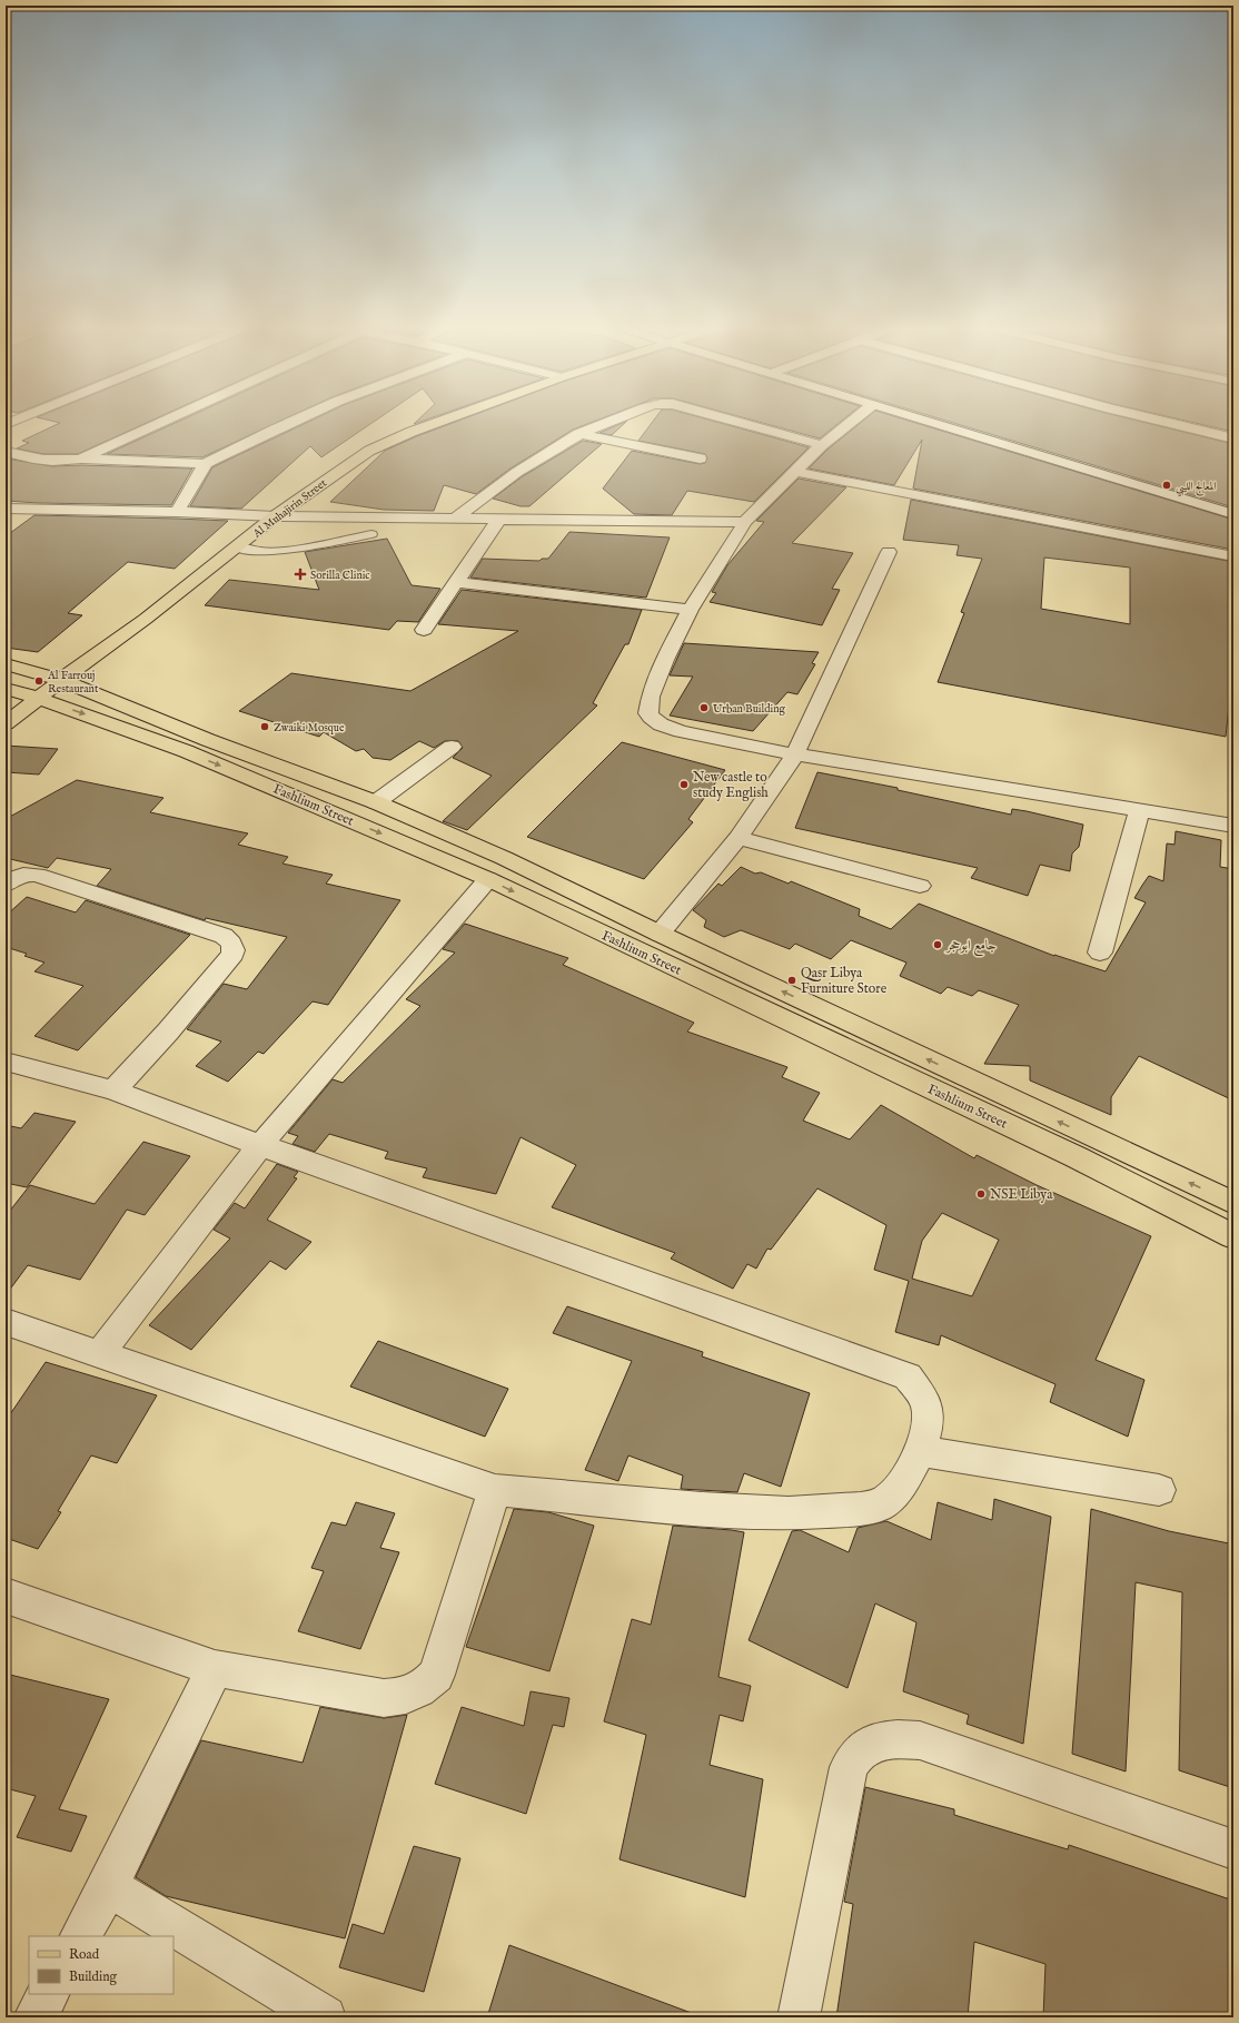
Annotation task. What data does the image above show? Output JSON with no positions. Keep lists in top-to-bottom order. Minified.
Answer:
{"streets":{"main road":["Al Muhajirin Street","Fashlium Street"]},"crossings":[["Al Muhajirin Street","Fashlium Street"]],"places":{"other":["المعالج الليبي","Al Farrouj Restaurant","Urban Building","Zwaiki Mosque","New castle to study English","جامع ابوحجر","Qasr Libya Furniture Store","NSE Libya"],"health":["Sorilla Clinic"]},"legend":["Road","Building"]}
